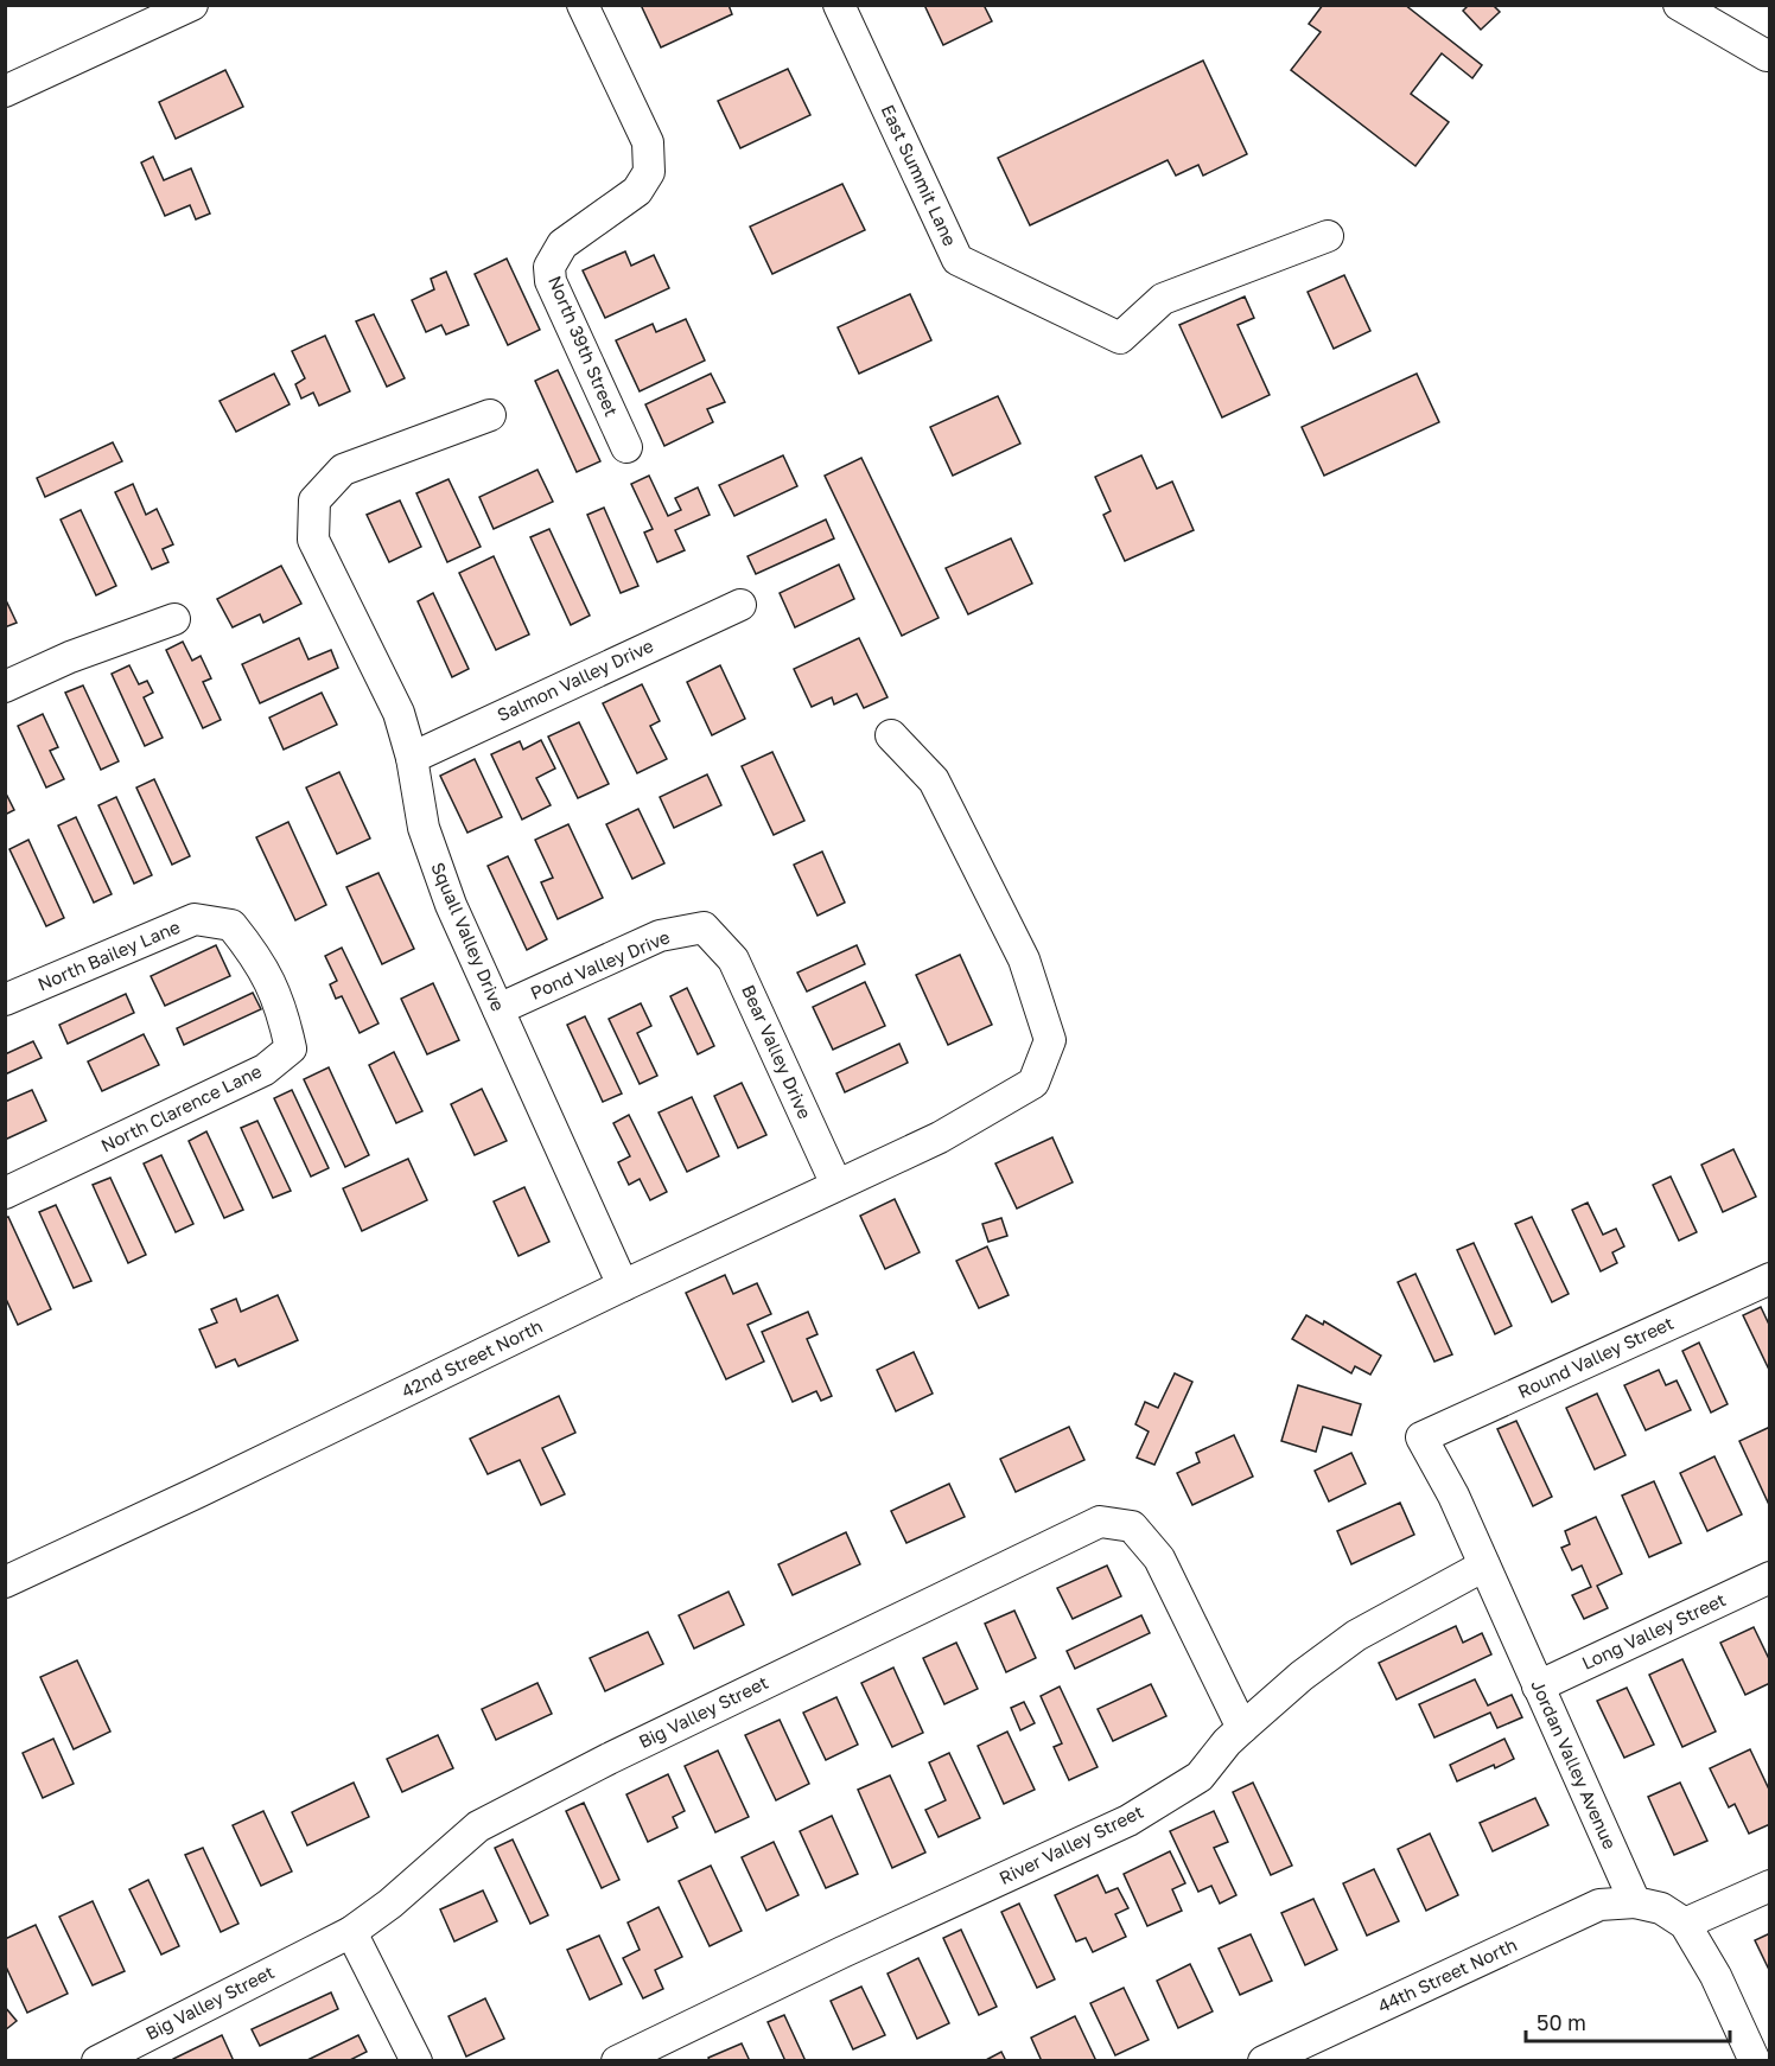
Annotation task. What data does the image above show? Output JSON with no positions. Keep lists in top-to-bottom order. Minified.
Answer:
{"streets":{"street":["East Summit Lane","North 39th Street","Salmon Valley Drive","Squall Valley Drive","North Bailey Lane","Pond Valley Drive","Bear Valley Drive","North Clarence Lane","Round Valley Street","42nd Street North","Long Valley Street","Big Valley Street","Jordan Valley Avenue","River Valley Street","44th Street North"]},"crossings":[["Salmon Valley Drive","Squall Valley Drive"],["Squall Valley Drive","Pond Valley Drive"],["Squall Valley Drive","42nd Street North"],["North Bailey Lane","North Clarence Lane"],["Pond Valley Drive","Bear Valley Drive"],["Bear Valley Drive","42nd Street North"],["Round Valley Street","Jordan Valley Avenue"],["Long Valley Street","Jordan Valley Avenue"],["Big Valley Street","River Valley Street"],["Jordan Valley Avenue","River Valley Street"],["Jordan Valley Avenue","44th Street North"]],"scale_bar":"50 m"}
